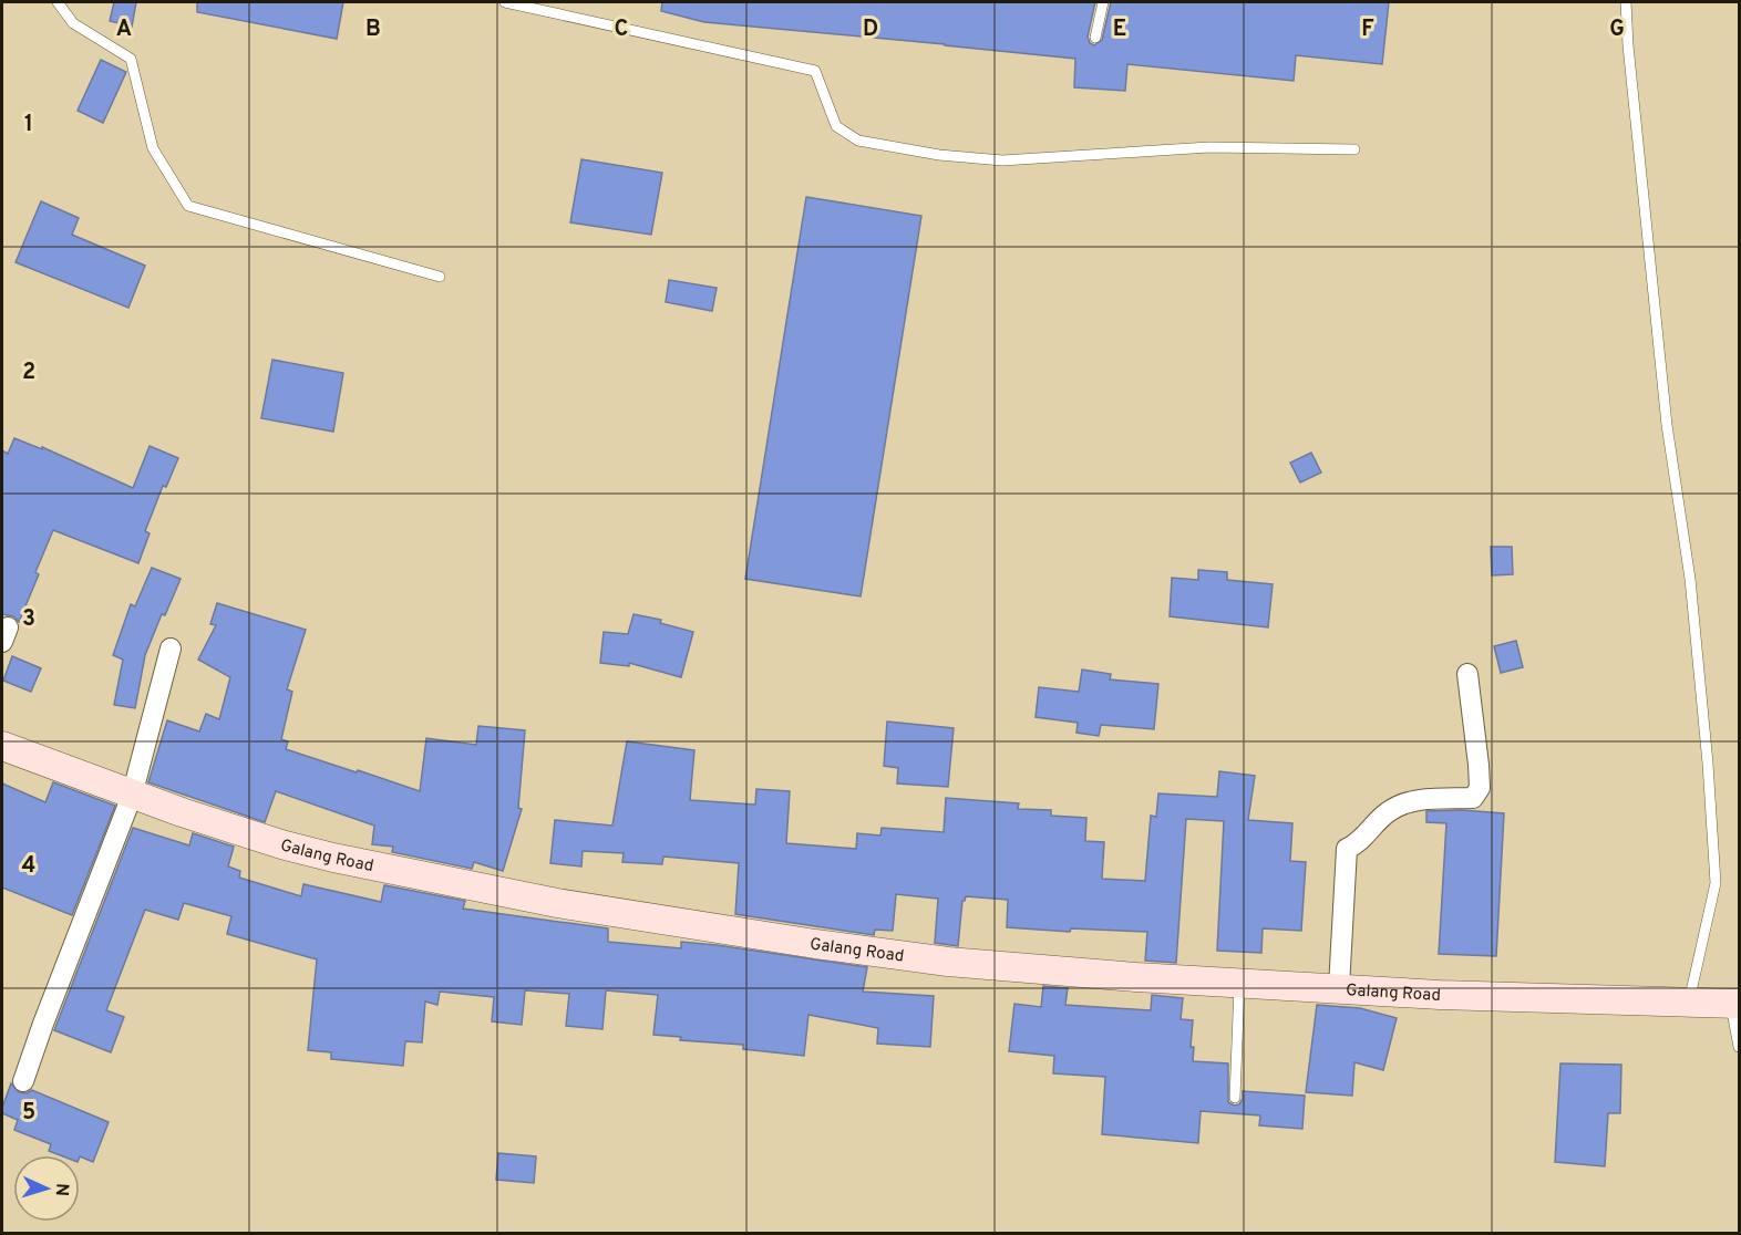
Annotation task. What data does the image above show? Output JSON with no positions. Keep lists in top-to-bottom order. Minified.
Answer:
{"streets":{"street":["Galang Road"]},"north":"right","grid":{"columns":["A","B","C","D","E","F","G"],"rows":["1","2","3","4","5"]}}
